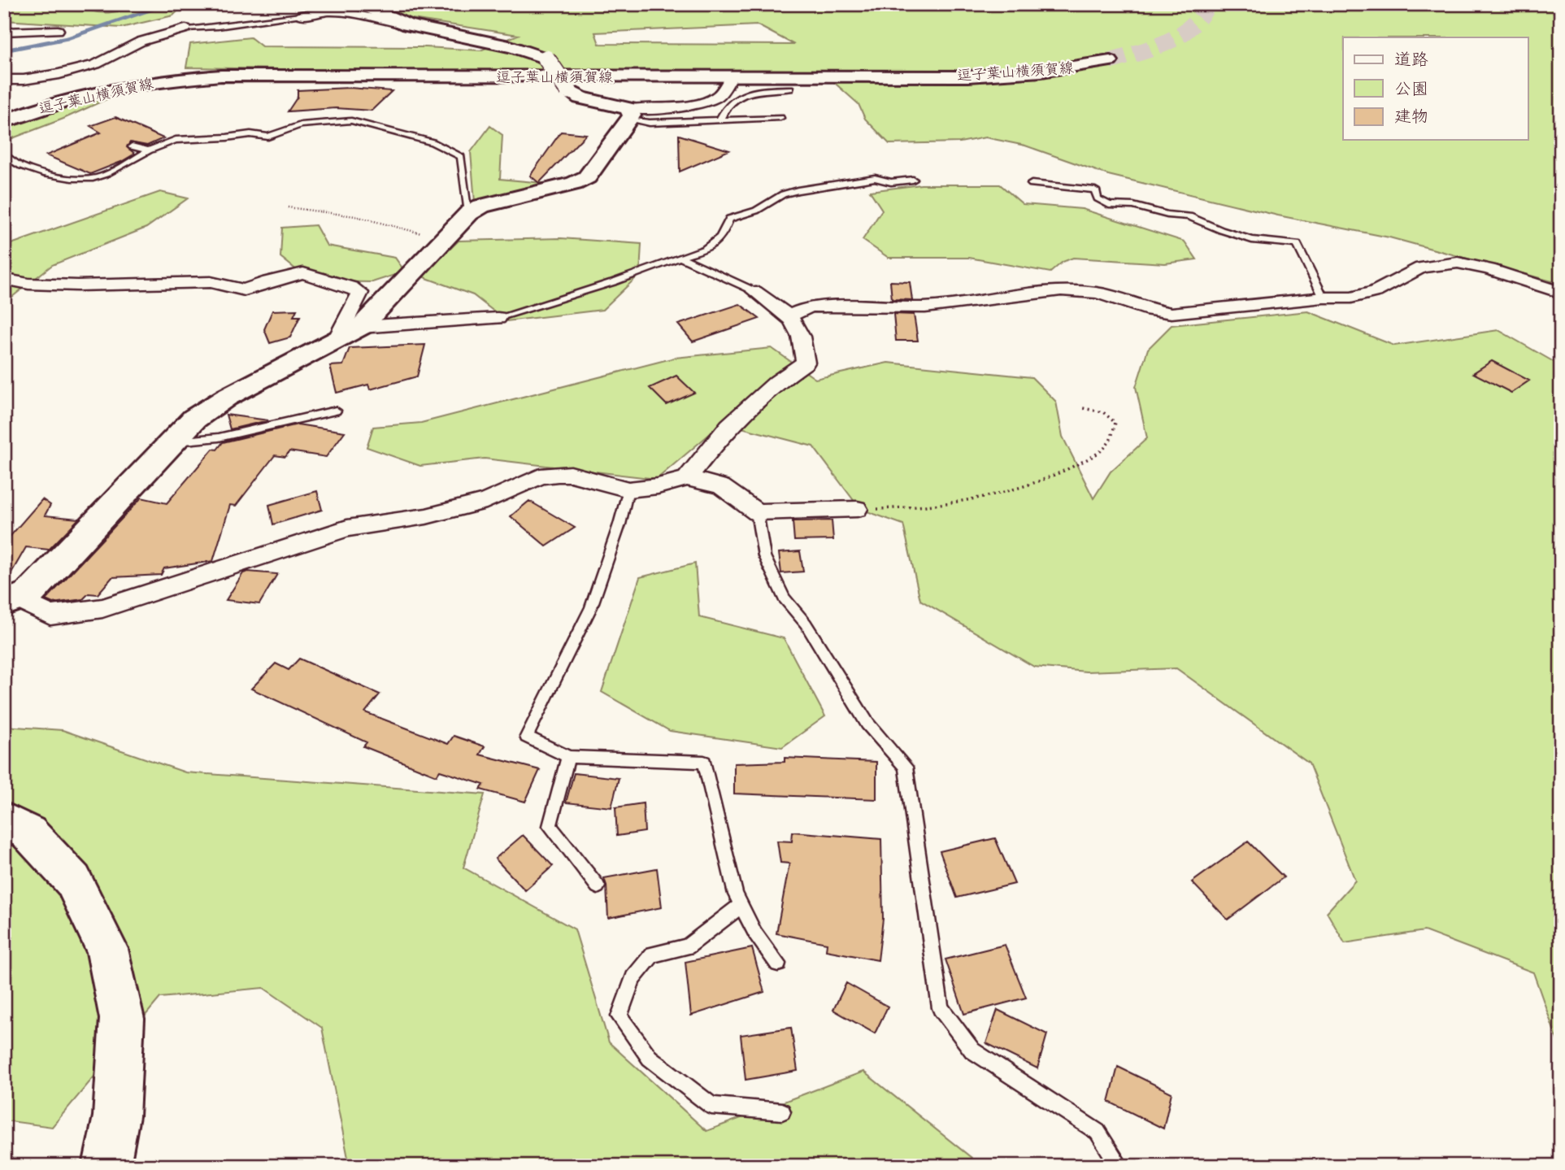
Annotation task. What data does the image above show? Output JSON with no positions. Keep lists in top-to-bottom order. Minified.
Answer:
{"streets":{"main road":["逗子葉山横須賀線"]},"legend":["道路","公園","建物"]}
